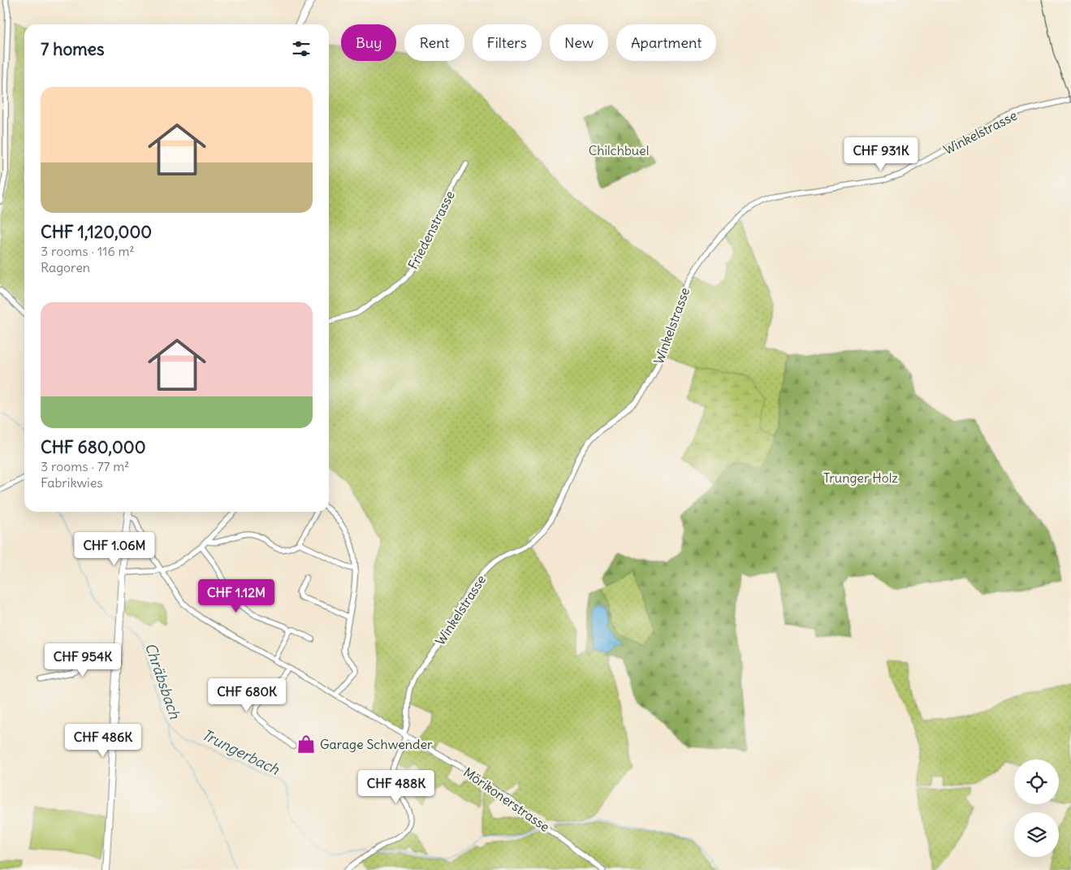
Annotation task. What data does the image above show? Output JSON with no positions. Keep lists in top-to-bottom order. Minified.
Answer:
{"streets":{"street":["Winkelstrasse","Friedenstrasse","Mörikonerstrasse"]},"crossings":[["Winkelstrasse","Mörikonerstrasse"]],"water":["Chräbsbach","Trungerbach"],"parks":["Chilchbuel","Trunger Holz"],"places":{"shop":["Garage Schwender"]},"page":{"chip":["Buy","Rent","Filters","New","Apartment"],"heading":"7 homes","list":[{"name":"CHF 1,120,000","note":"3 rooms · 116 m² · Ragoren"},{"name":"CHF 680,000","note":"3 rooms · 77 m² · Fabrikwies"}],"price":["CHF 931K","CHF 1.06M","CHF 1.12M","CHF 954K","CHF 680K","CHF 486K","CHF 488K"]}}
